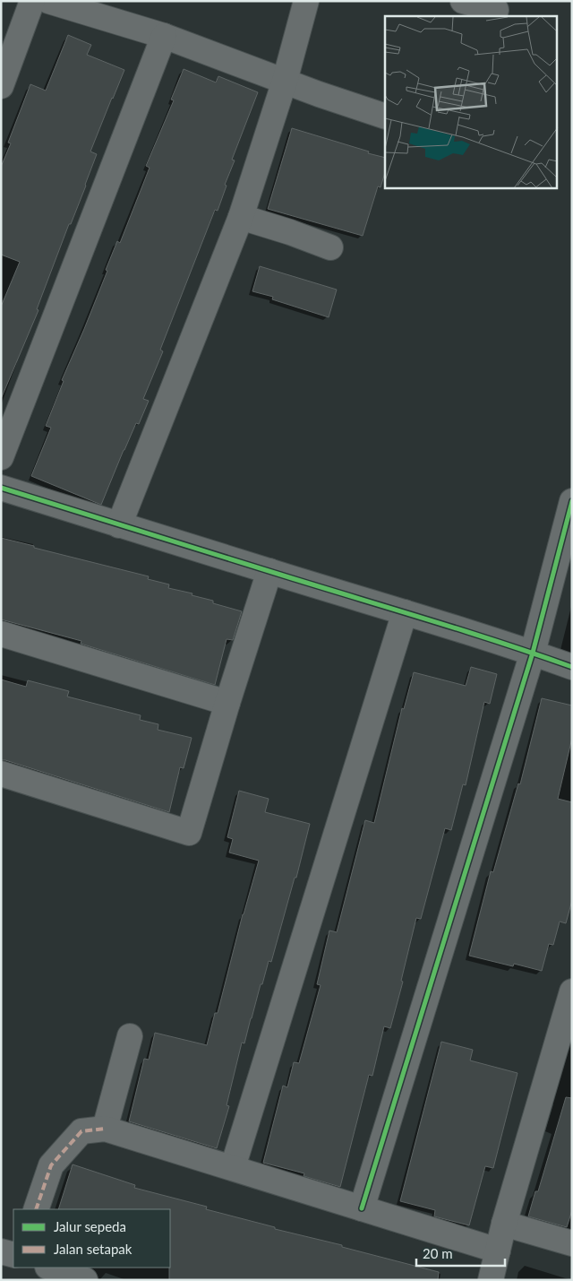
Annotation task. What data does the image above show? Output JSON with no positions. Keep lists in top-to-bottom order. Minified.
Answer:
{"legend":["Jalur sepeda","Jalan setapak"],"scale_bar":"20 m"}
